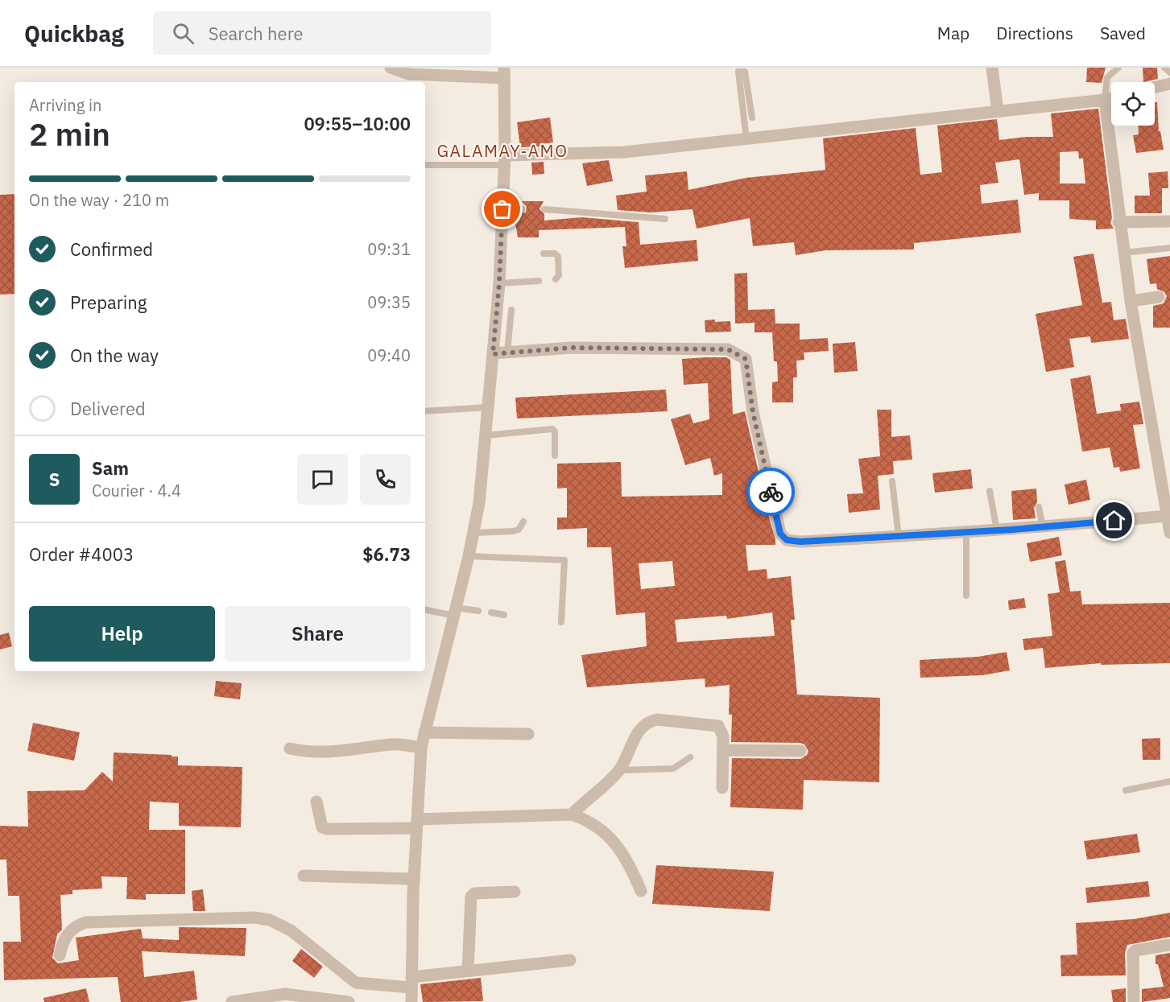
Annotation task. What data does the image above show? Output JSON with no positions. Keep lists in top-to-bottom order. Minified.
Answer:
{"districts":["GALAMAY-AMO"],"page":{"header":"Quickbag","search":"Search here","nav":["Map","Directions","Saved"],"heading":["2 min","Arriving in","09:55–10:00"],"panel":["Sam","Courier · 4.4","Order #4003","$6.73"],"bar":"On the way · 210 m","list":[["Confirmed","09:31"],["Preparing","09:35"],["On the way","09:40"],"Delivered"],"round":"S","buttons":["Help","Share"]}}
